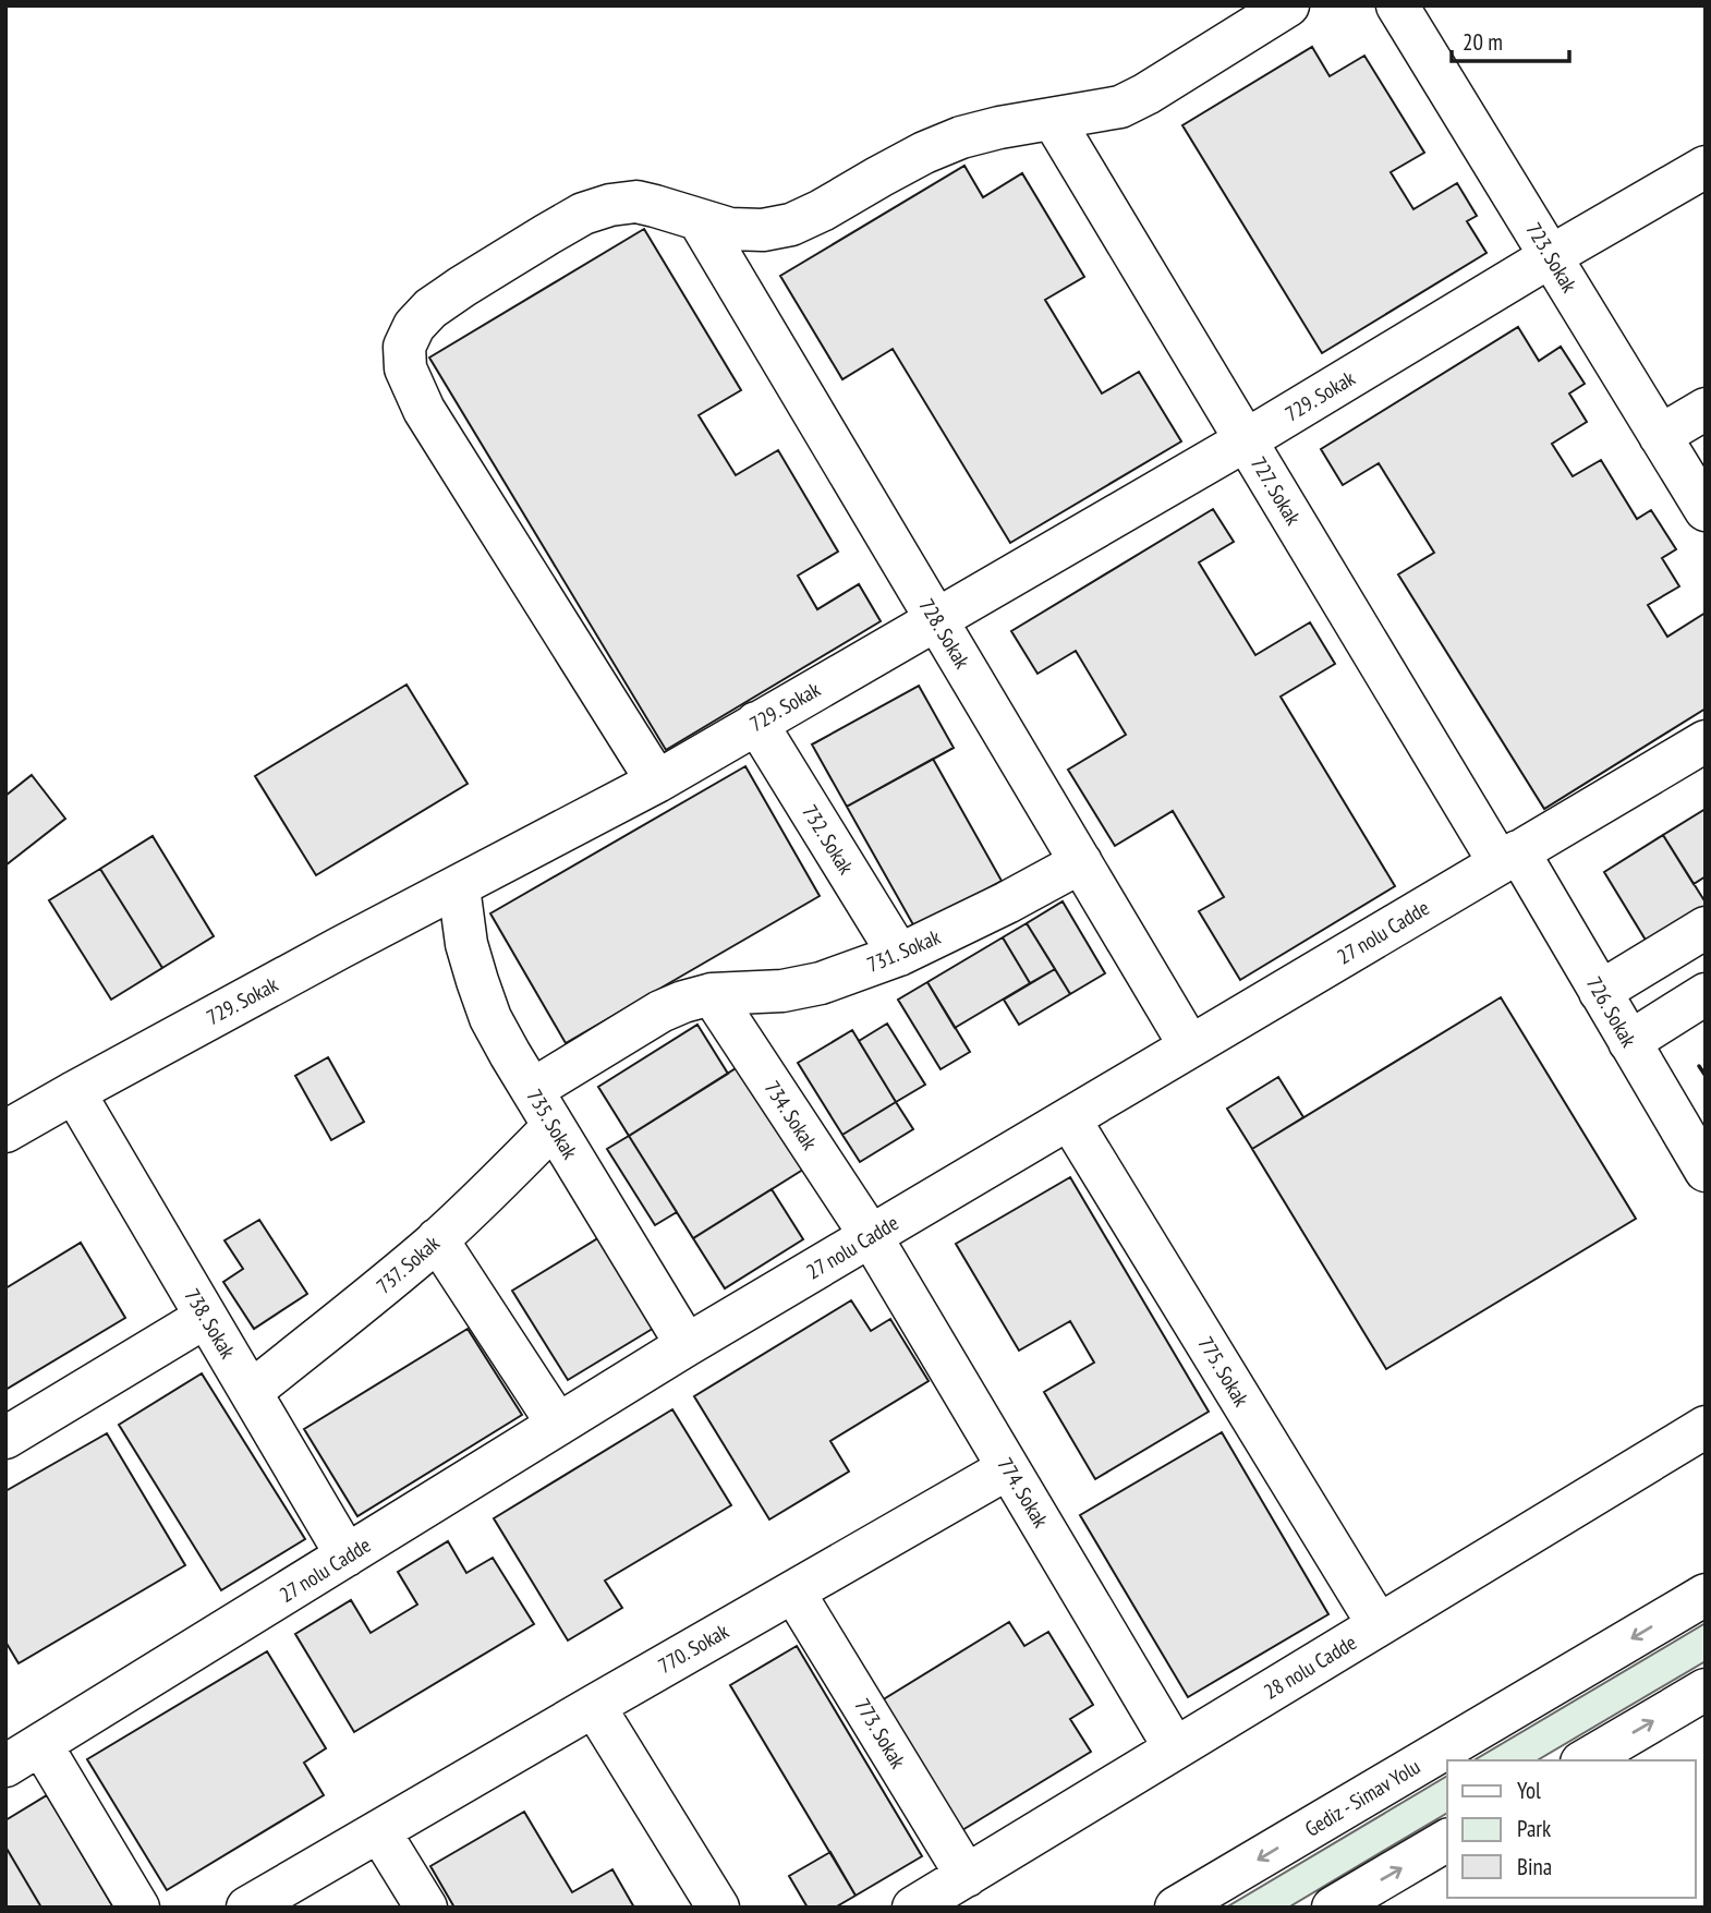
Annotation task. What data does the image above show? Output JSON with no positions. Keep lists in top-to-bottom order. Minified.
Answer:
{"streets":{"main road":["723. Sokak","729. Sokak","727. Sokak","728. Sokak","732. Sokak","27 nolu Cadde","731. Sokak","726. Sokak","734. Sokak","735. Sokak","737. Sokak","738. Sokak","775. Sokak","774. Sokak","770. Sokak","28 nolu Cadde","773. Sokak","Gediz - Simav Yolu"]},"crossings":[["723. Sokak","729. Sokak"],["729. Sokak","727. Sokak"],["729. Sokak","728. Sokak"],["729. Sokak","732. Sokak"],["729. Sokak","735. Sokak"],["729. Sokak","738. Sokak"],["727. Sokak","27 nolu Cadde"],["727. Sokak","726. Sokak"],["728. Sokak","27 nolu Cadde"],["728. Sokak","731. Sokak"],["732. Sokak","731. Sokak"],["27 nolu Cadde","726. Sokak"],["27 nolu Cadde","734. Sokak"],["27 nolu Cadde","735. Sokak"],["27 nolu Cadde","738. Sokak"],["27 nolu Cadde","775. Sokak"],["27 nolu Cadde","774. Sokak"],["731. Sokak","734. Sokak"],["731. Sokak","735. Sokak"],["734. Sokak","774. Sokak"],["735. Sokak","737. Sokak"],["737. Sokak","738. Sokak"],["775. Sokak","28 nolu Cadde"],["774. Sokak","770. Sokak"],["774. Sokak","28 nolu Cadde"],["770. Sokak","773. Sokak"],["28 nolu Cadde","773. Sokak"]],"legend":["Yol","Park","Bina"],"scale_bar":"20 m"}
